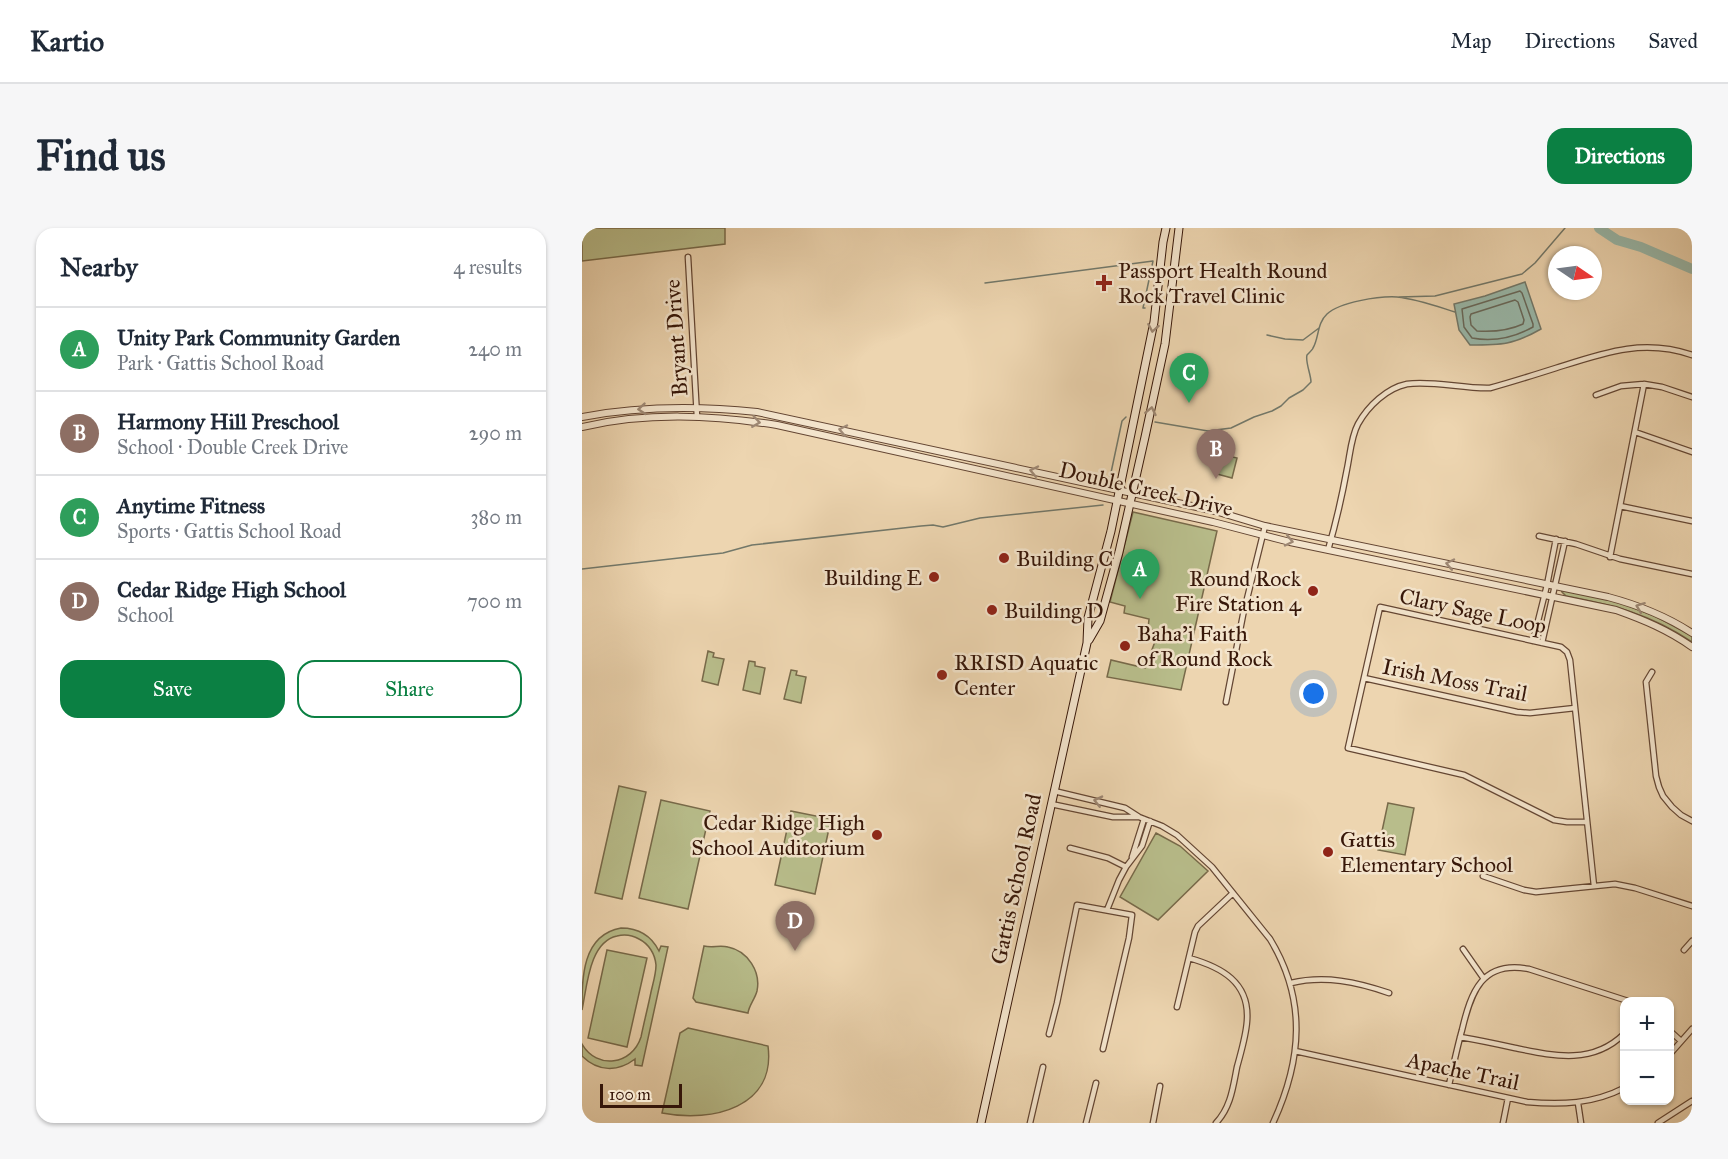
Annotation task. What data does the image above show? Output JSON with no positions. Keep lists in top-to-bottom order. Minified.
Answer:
{"streets":{"main road":["Gattis School Road"],"street":["Bryant Drive","Double Creek Drive","Clary Sage Loop","Irish Moss Trail","Apache Trail"]},"crossings":[["Bryant Drive","Double Creek Drive"],["Double Creek Drive","Gattis School Road"],["Clary Sage Loop","Irish Moss Trail"]],"places":{"health":["Passport Health Round Rock Travel Clinic"],"other":["Building C","Building E","Round Rock Fire Station 4","Building D","Baha'i Faith of Round Rock","RRISD Aquatic Center","Cedar Ridge High School Auditorium","Gattis Elementary School"]},"scale_bar":"100 m","north":"right","page":{"header":"Kartio","nav":["Map","Directions","Saved"],"buttons":["Directions",["Save","Share"]],"title":"Find us","heading":["Nearby","4 results"],"list":[{"mark":"A","name":"Unity Park Community Garden","note":"Park · Gattis School Road","value":"240 m"},{"mark":"B","name":"Harmony Hill Preschool","note":"School · Double Creek Drive","value":"290 m"},{"mark":"C","name":"Anytime Fitness","note":"Sports · Gattis School Road","value":"380 m"},{"mark":"D","name":"Cedar Ridge High School","note":"School","value":"700 m"}],"pins":["C","B","A","D"],"map_buttons":["+","−"],"scale":"100 m"}}
